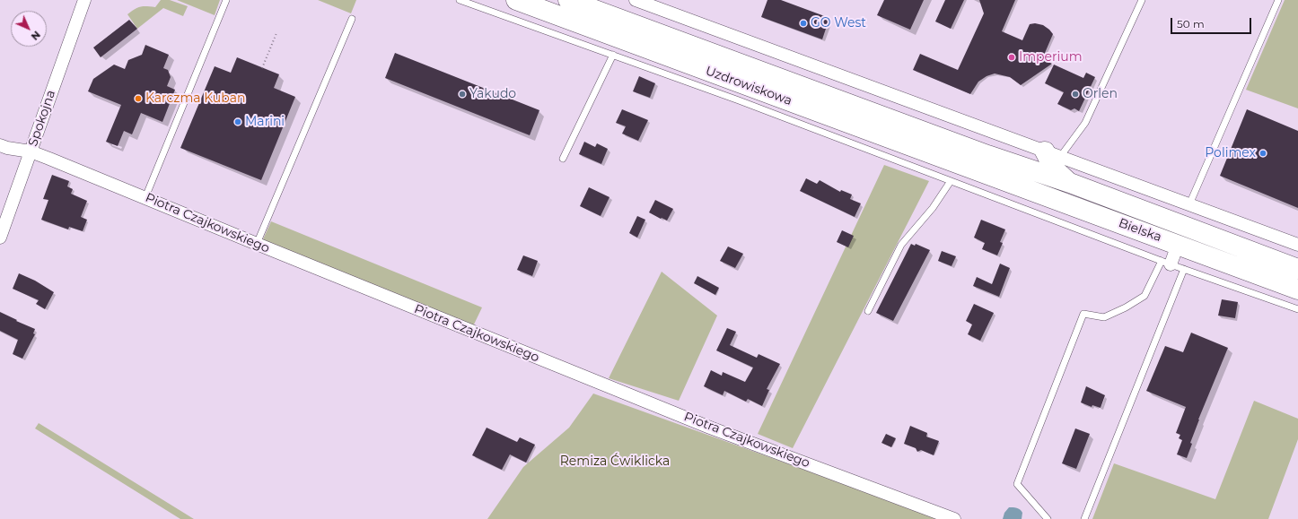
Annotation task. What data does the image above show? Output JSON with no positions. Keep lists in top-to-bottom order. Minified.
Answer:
{"streets":{"main road":["Uzdrowiskowa","Bielska"],"street":["Spokojna","Piotra Czajkowskiego"]},"crossings":[["Uzdrowiskowa","Bielska"],["Spokojna","Piotra Czajkowskiego"]],"parks":["Remiza Ćwiklicka"],"places":["GO West","Imperium","Yakudo","Orlen","Karczma Kuban","Marini","Polimex"],"scale_bar":"50 m","north":"bottom right"}
